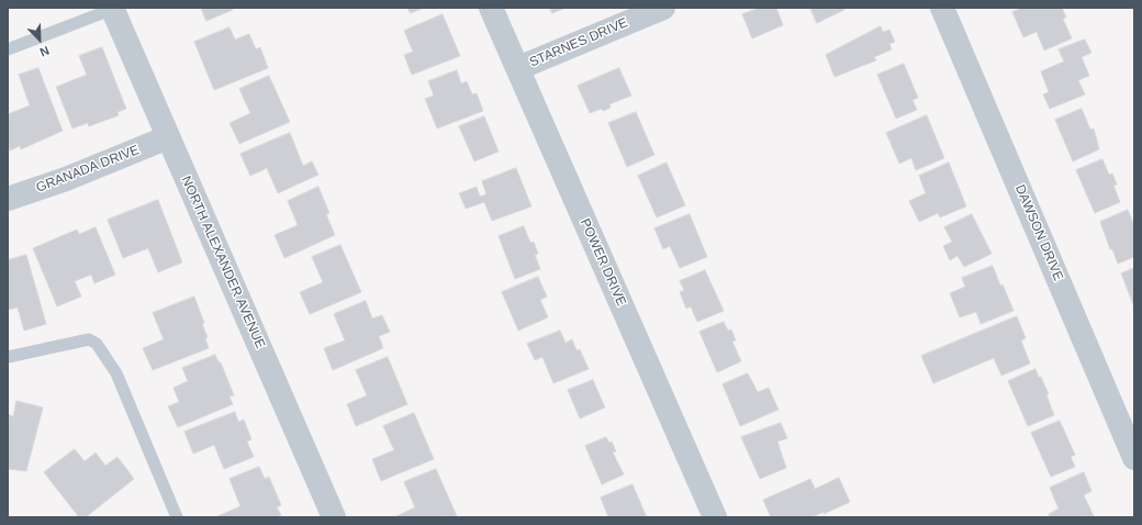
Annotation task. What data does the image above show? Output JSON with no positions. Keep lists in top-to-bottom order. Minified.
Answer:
{"streets":{"street":["STARNES DRIVE","GRANADA DRIVE","DAWSON DRIVE","NORTH ALEXANDER AVENUE","POWER DRIVE"]},"crossings":[["STARNES DRIVE","POWER DRIVE"],["GRANADA DRIVE","NORTH ALEXANDER AVENUE"]],"north":"bottom right"}
